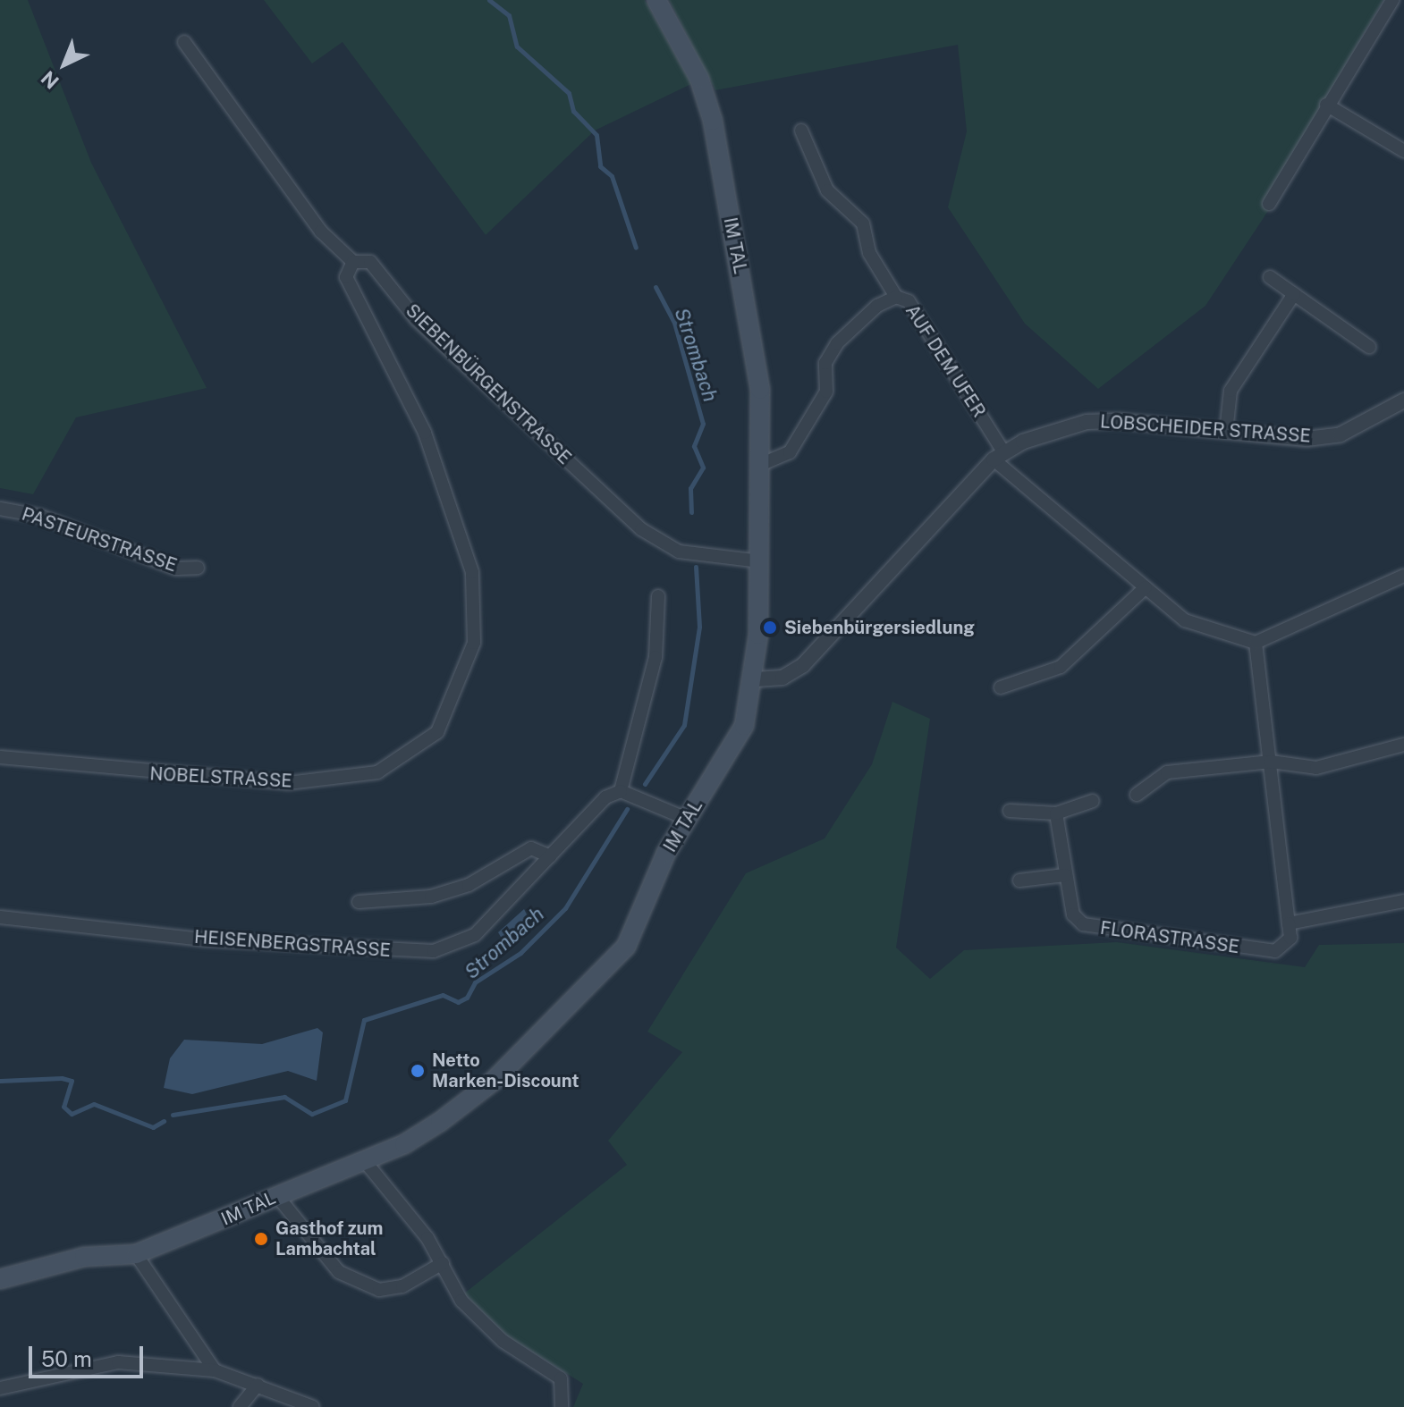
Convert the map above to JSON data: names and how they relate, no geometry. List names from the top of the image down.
{
  "streets": {
    "main road": ["IM TAL"],
    "street": [
      "AUF DEM UFER",
      "SIEBENBÜRGENSTRASSE",
      "LOBSCHEIDER STRASSE",
      "PASTEURSTRASSE",
      "NOBELSTRASSE",
      "FLORASTRASSE",
      "HEISENBERGSTRASSE"
    ]
  },
  "crossings": [
    ["IM TAL", "SIEBENBÜRGENSTRASSE"],
    ["IM TAL", "LOBSCHEIDER STRASSE"],
    ["AUF DEM UFER", "LOBSCHEIDER STRASSE"],
    ["SIEBENBÜRGENSTRASSE", "NOBELSTRASSE"]
  ],
  "water": ["Strombach"],
  "places": ["Siebenbürgersiedlung", "Netto Marken-Discount", "Gasthof zum Lambachtal"],
  "scale_bar": "50 m",
  "north": "bottom left"
}
